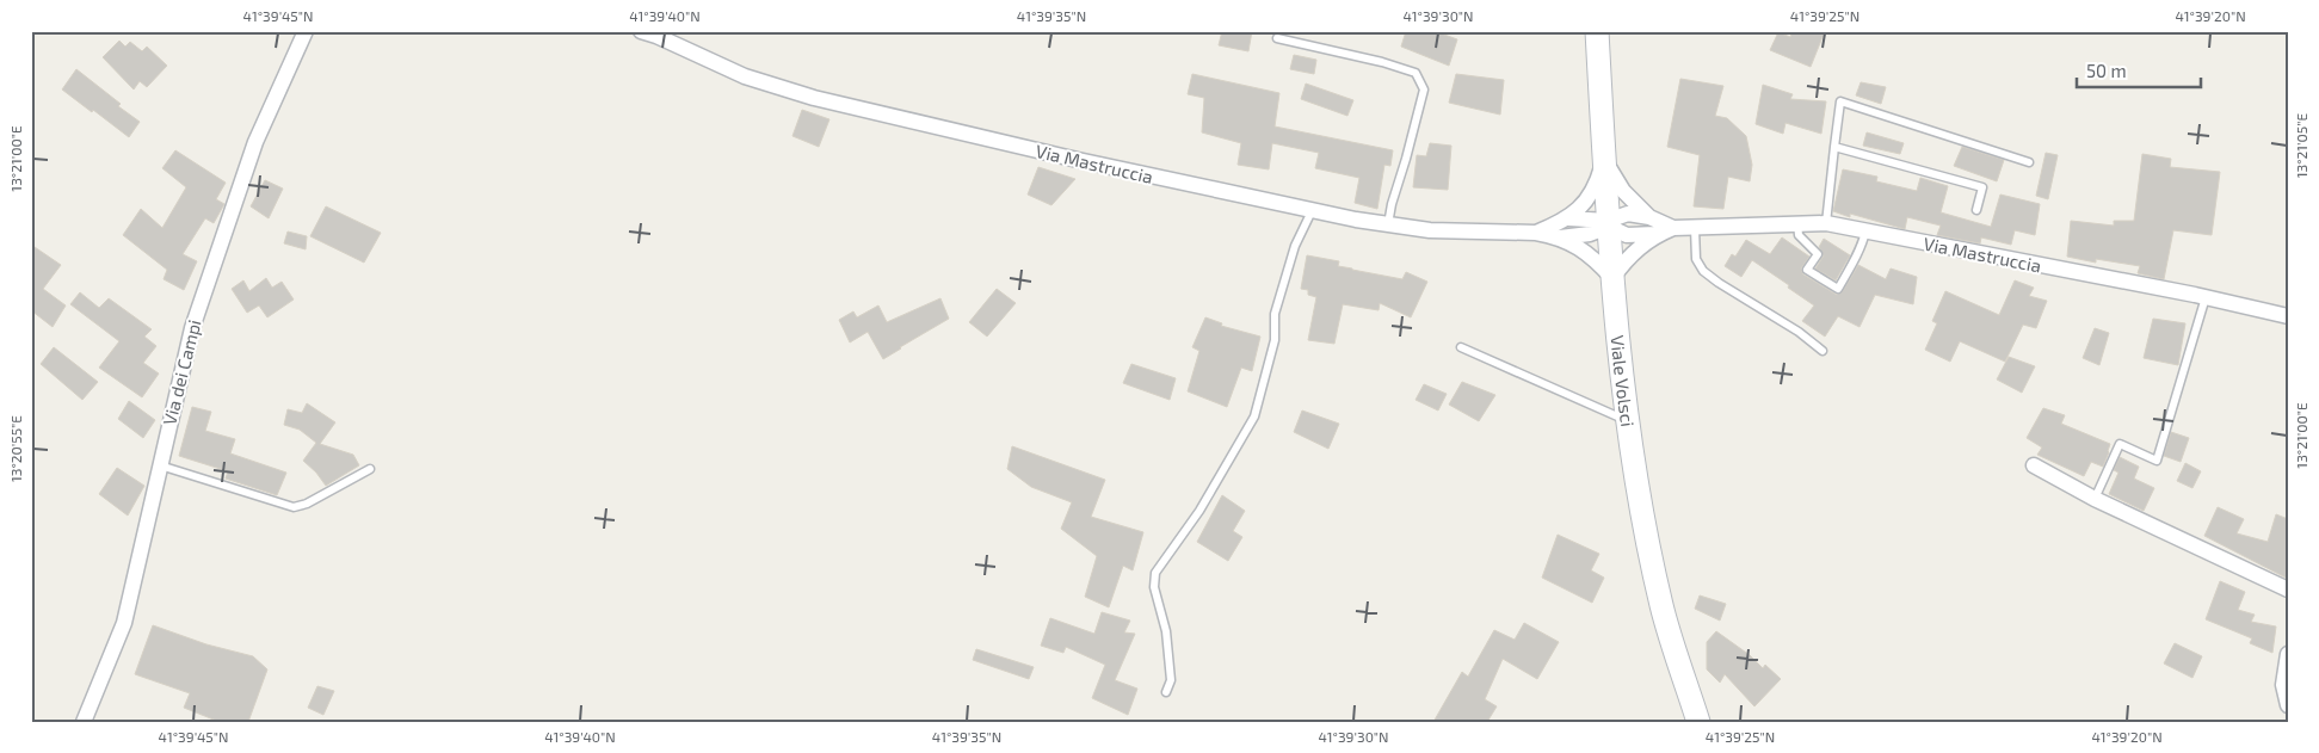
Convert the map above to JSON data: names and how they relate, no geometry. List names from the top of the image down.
{
  "streets": {
    "main road": ["Viale Volsci"],
    "street": ["Via Mastruccia", "Via dei Campi"]
  },
  "crossings": [
    ["Via Mastruccia", "Viale Volsci"]
  ],
  "scale_bar": "50 m",
  "coordinates": [
    "41°39'45\"N",
    "41°39'40\"N",
    "41°39'35\"N",
    "41°39'30\"N",
    "41°39'25\"N",
    "41°39'20\"N",
    "13°21'05\"E",
    "13°21'00\"E",
    "13°20'55\"E"
  ]
}
